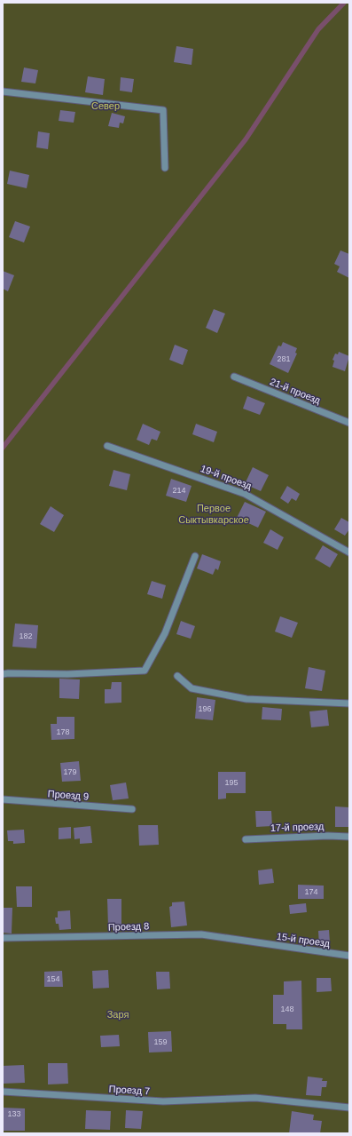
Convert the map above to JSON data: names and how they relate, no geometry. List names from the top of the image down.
{
  "streets": {
    "lane": [
      "21-й проезд",
      "19-й проезд",
      "Проезд 9",
      "17-й проезд",
      "Проезд 8",
      "15-й проезд",
      "Проезд 7"
    ]
  },
  "crossings": [
    ["Проезд 8", "15-й проезд"]
  ],
  "parks": ["Север", "Первое Сыктывкарское", "Заря"],
  "house_numbers": [
    "281",
    "214",
    "182",
    "196",
    "178",
    "179",
    "195",
    "174",
    "154",
    "148",
    "159",
    "133"
  ]
}
